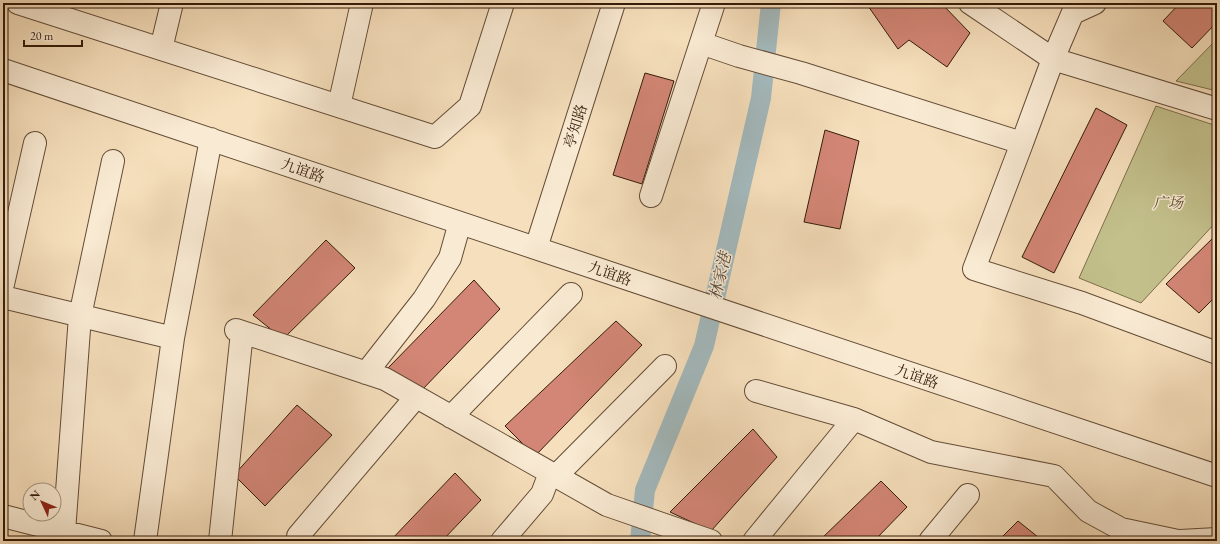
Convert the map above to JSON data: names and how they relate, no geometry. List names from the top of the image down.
{
  "streets": {
    "street": ["亭知路", "九谊路"]
  },
  "crossings": [
    ["亭知路", "九谊路"]
  ],
  "water": ["林家港"],
  "parks": ["广场"],
  "scale_bar": "20 m",
  "north": "top left"
}
